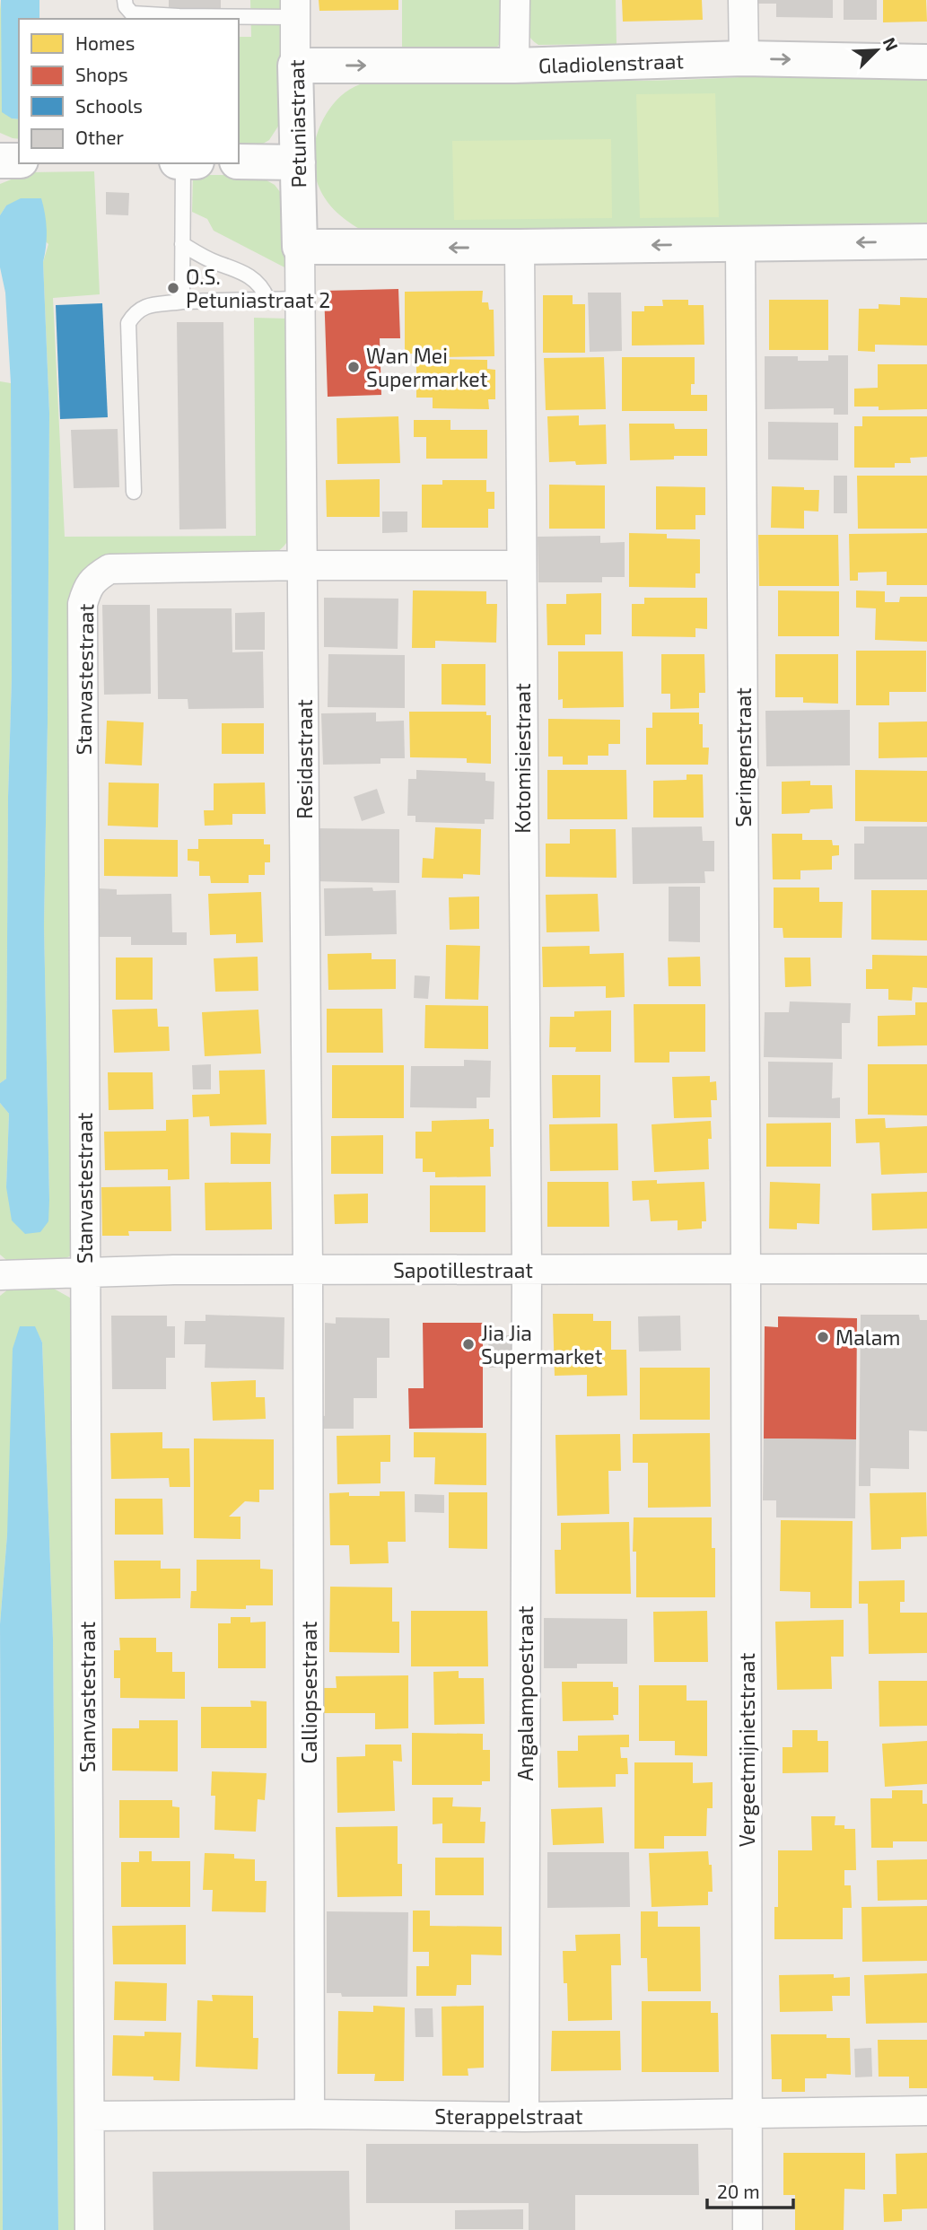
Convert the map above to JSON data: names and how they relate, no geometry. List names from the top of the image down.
{
  "streets": {
    "street": [
      "Gladiolenstraat",
      "Petuniastraat",
      "Stanvastestraat",
      "Seringenstraat",
      "Kotomisiestraat",
      "Residastraat",
      "Sapotillestraat",
      "Calliopsestraat",
      "Angalampoestraat",
      "Vergeetmijnietstraat",
      "Sterappelstraat"
    ]
  },
  "crossings": [
    ["Gladiolenstraat", "Petuniastraat"],
    ["Petuniastraat", "Residastraat"],
    ["Stanvastestraat", "Kotomisiestraat"],
    ["Stanvastestraat", "Residastraat"],
    ["Stanvastestraat", "Sapotillestraat"],
    ["Stanvastestraat", "Sterappelstraat"],
    ["Seringenstraat", "Sapotillestraat"],
    ["Seringenstraat", "Vergeetmijnietstraat"],
    ["Kotomisiestraat", "Sapotillestraat"],
    ["Kotomisiestraat", "Angalampoestraat"],
    ["Residastraat", "Sapotillestraat"],
    ["Residastraat", "Calliopsestraat"],
    ["Sapotillestraat", "Calliopsestraat"],
    ["Sapotillestraat", "Angalampoestraat"],
    ["Sapotillestraat", "Vergeetmijnietstraat"],
    ["Calliopsestraat", "Sterappelstraat"],
    ["Angalampoestraat", "Sterappelstraat"],
    ["Vergeetmijnietstraat", "Sterappelstraat"]
  ],
  "places": [
    "O.S. Petuniastraat 2",
    "Wan Mei Supermarket",
    "Malam",
    "Jia Jia Supermarket"
  ],
  "legend": [
    "Homes",
    "Shops",
    "Schools",
    "Other"
  ],
  "scale_bar": "20 m",
  "north": "top right"
}
